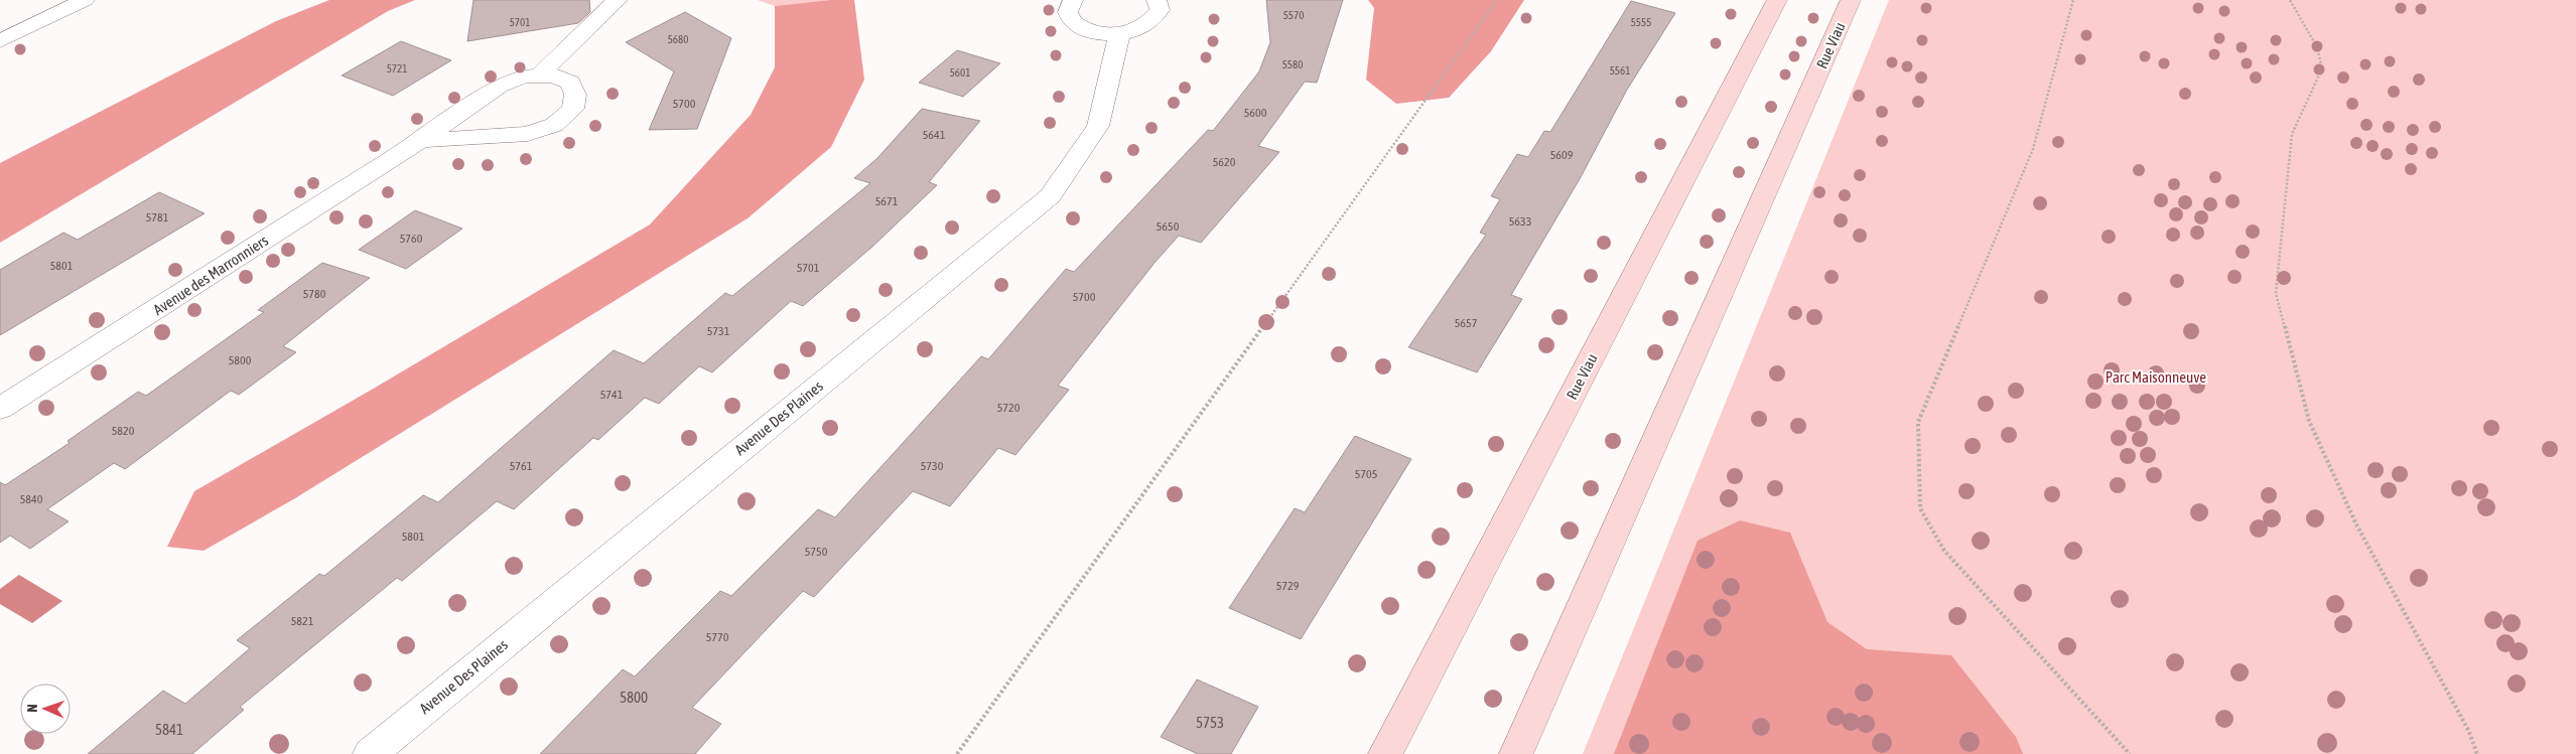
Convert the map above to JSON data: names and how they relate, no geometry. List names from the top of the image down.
{
  "streets": {
    "main road": ["Rue Viau"],
    "street": ["Avenue des Marronniers", "Avenue Des Plaines"]
  },
  "parks": ["Parc Maisonneuve"],
  "house_numbers": [
    "5570",
    "5701",
    "5555",
    "5680",
    "5580",
    "5721",
    "5561",
    "5601",
    "5700",
    "5600",
    "5641",
    "5609",
    "5620",
    "5671",
    "5781",
    "5633",
    "5650",
    "5760",
    "5801",
    "5701",
    "5780",
    "5700",
    "5657",
    "5731",
    "5800",
    "5741",
    "5720",
    "5820",
    "5761",
    "5730",
    "5705",
    "5840",
    "5801",
    "5750",
    "5729",
    "5821",
    "5770",
    "5800",
    "5753",
    "5841"
  ],
  "north": "left"
}
